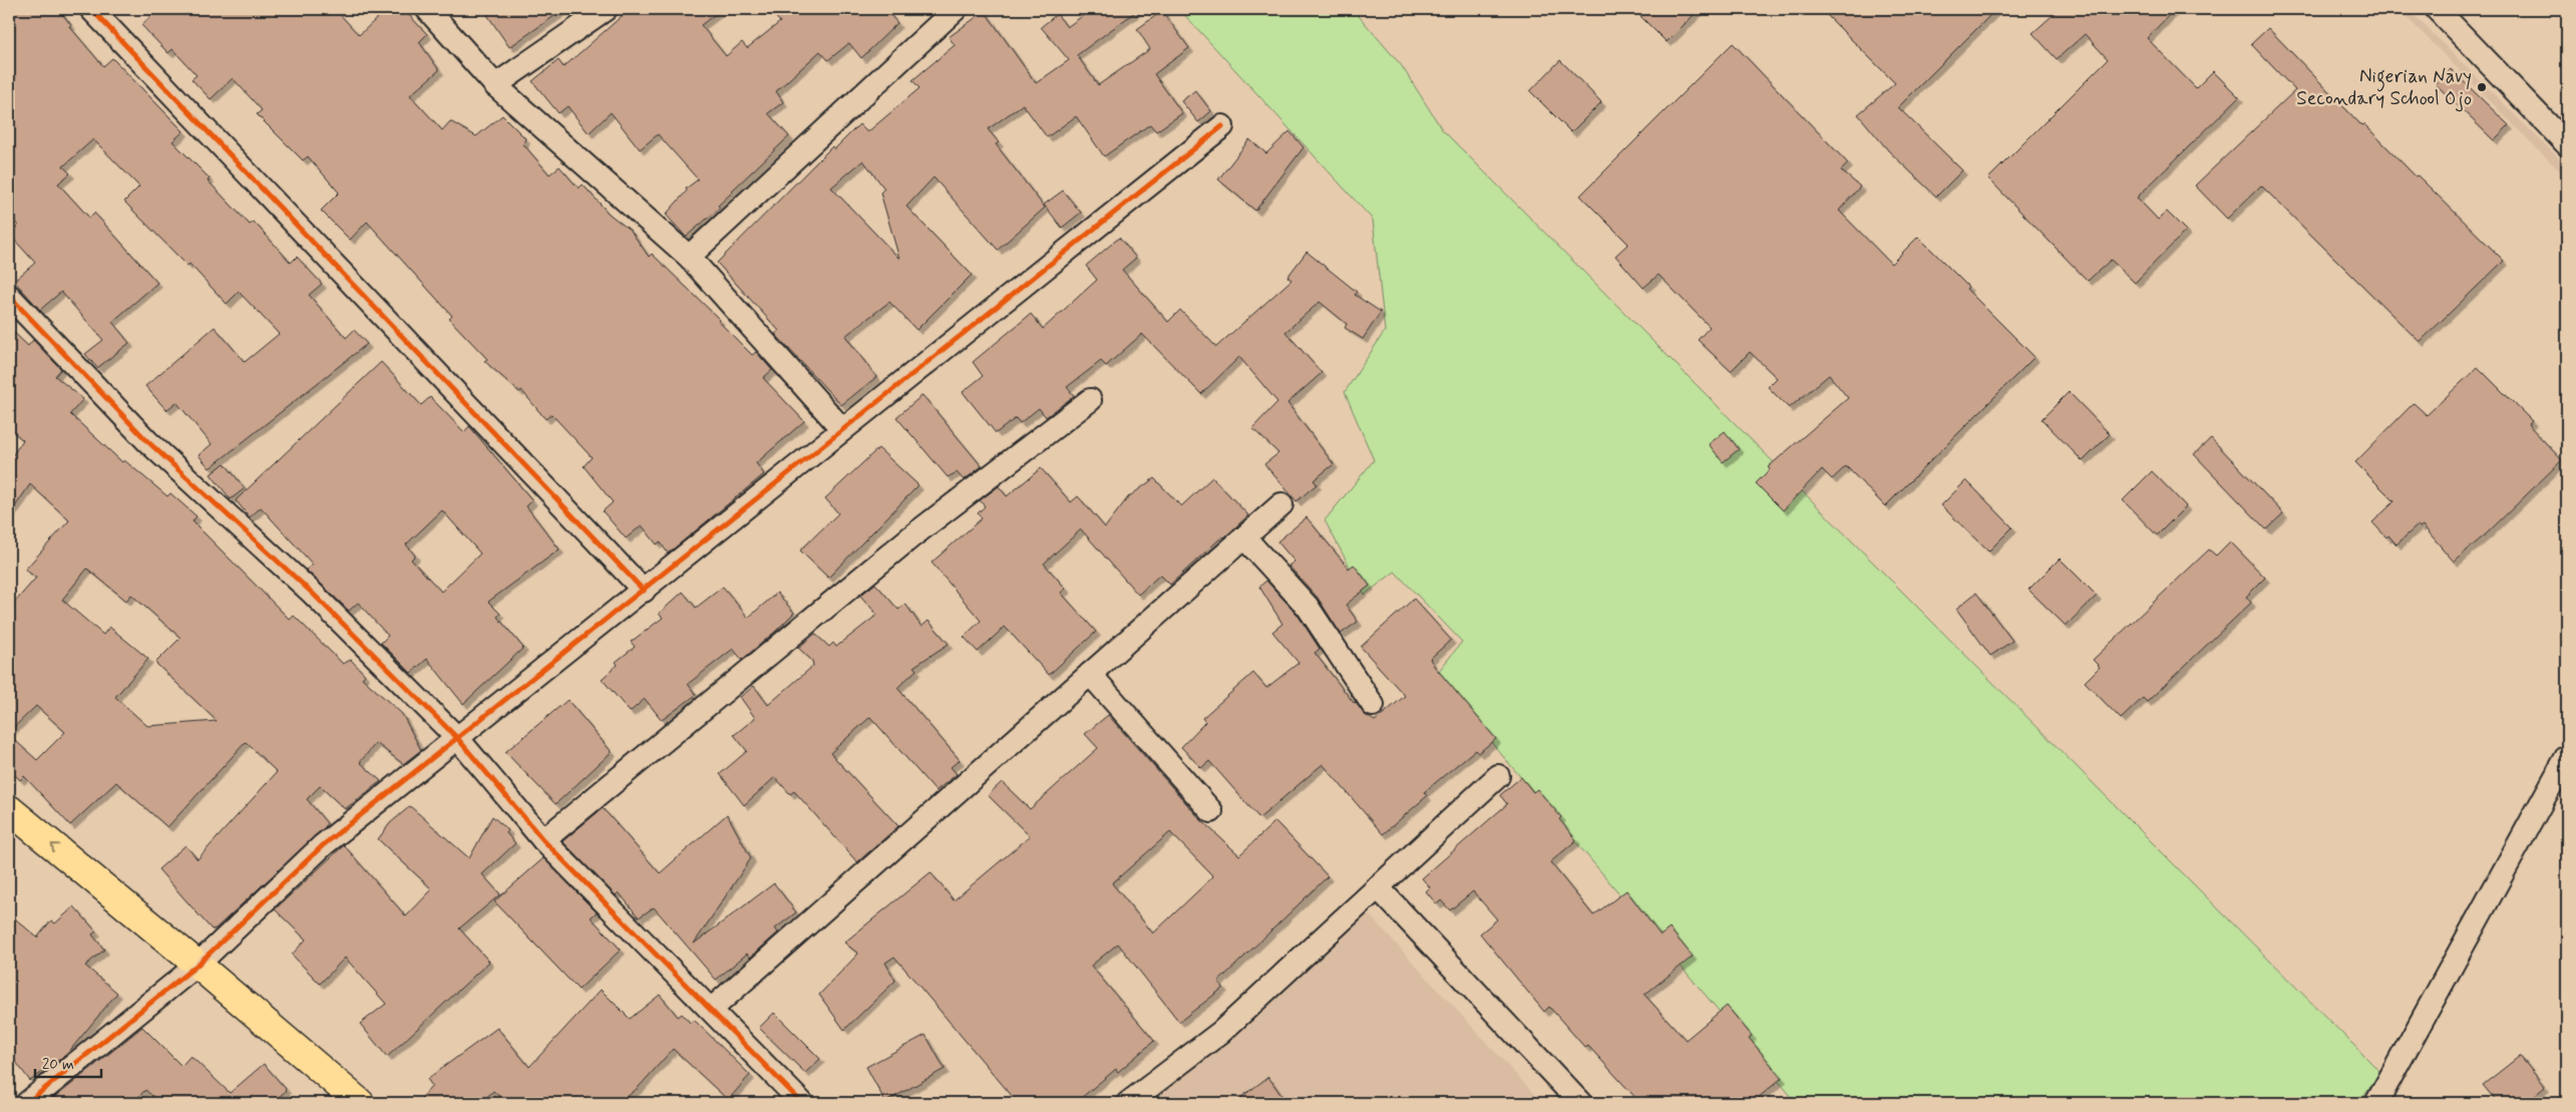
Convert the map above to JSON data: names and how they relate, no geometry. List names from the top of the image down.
{
  "places": ["Nigerian Navy Secondary School Ojo"],
  "scale_bar": "20 m"
}
